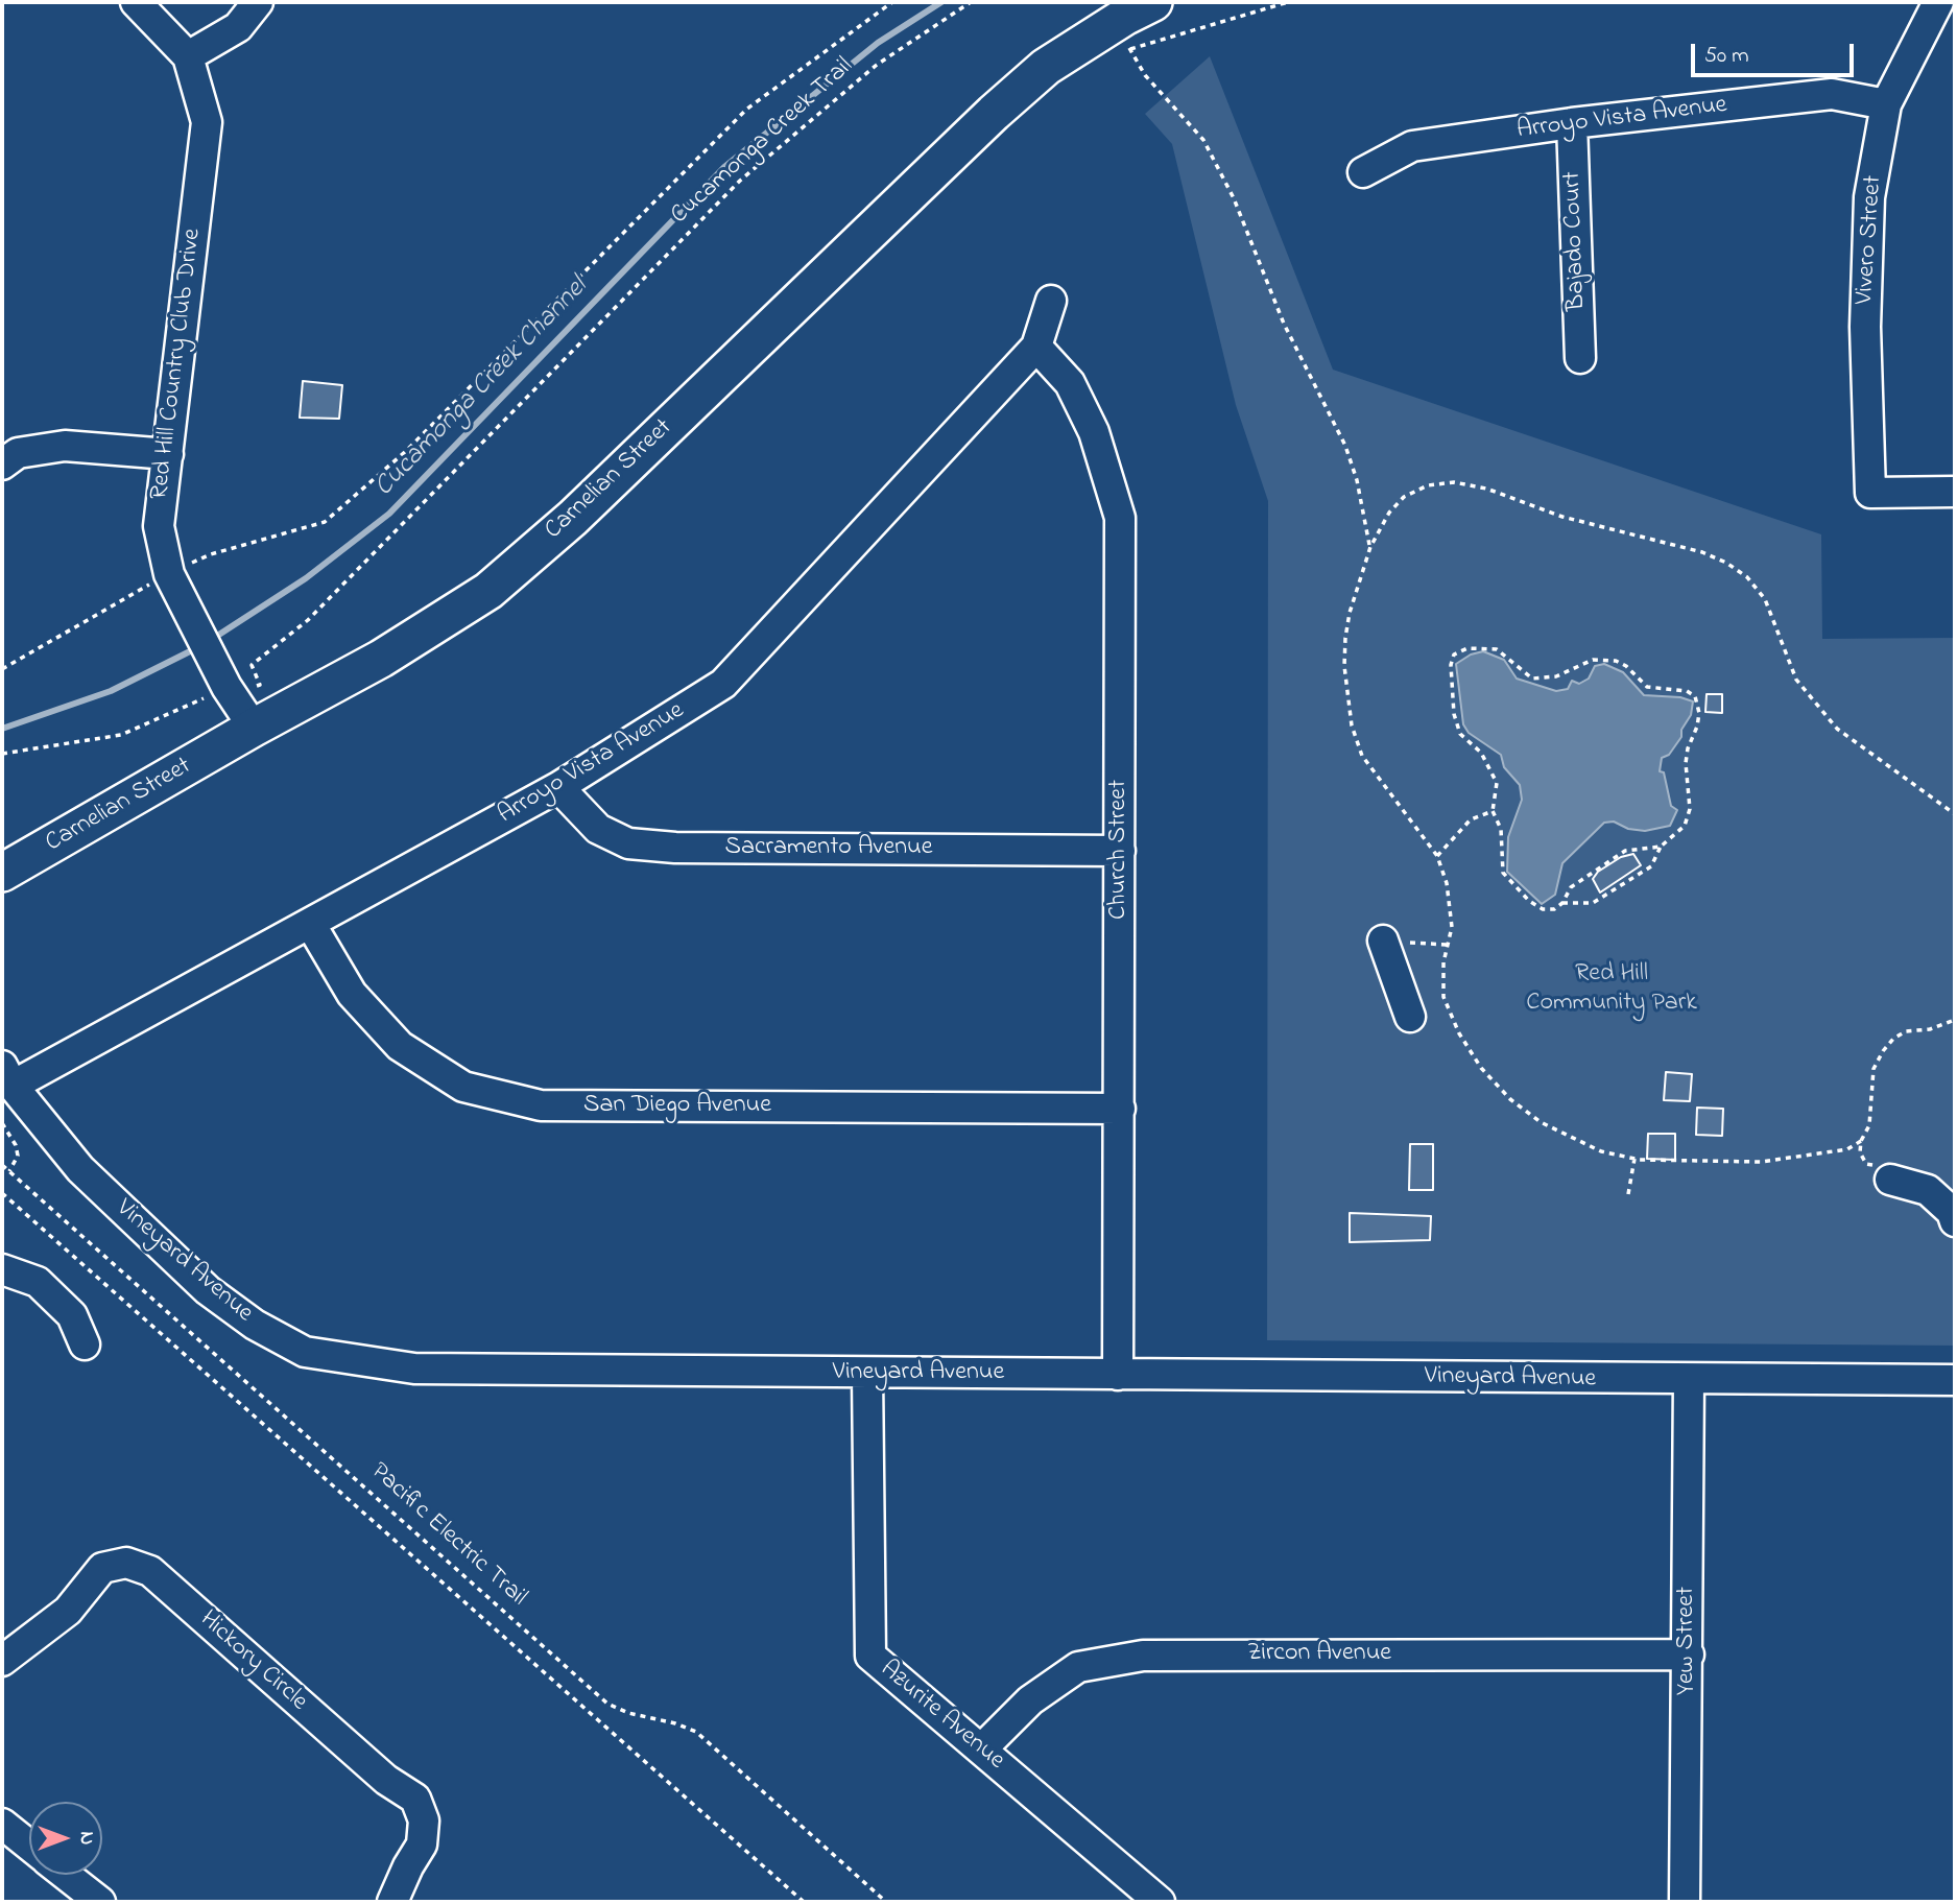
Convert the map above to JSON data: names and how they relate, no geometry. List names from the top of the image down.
{
  "streets": {
    "main road": ["Carnelian Street"],
    "street": [
      "Arroyo Vista Avenue",
      "Vivero Street",
      "Bajado Court",
      "Red Hill Country Club Drive",
      "Sacramento Avenue",
      "Church Street",
      "San Diego Avenue",
      "Vineyard Avenue",
      "Yew Street",
      "Zircon Avenue",
      "Hickory Circle",
      "Azurite Avenue"
    ],
    "path": ["Cucamonga Creek Trail", "Pacific Electric Trail"]
  },
  "crossings": [
    ["Arroyo Vista Avenue", "Vivero Street"],
    ["Arroyo Vista Avenue", "Bajado Court"],
    ["Arroyo Vista Avenue", "Sacramento Avenue"],
    ["Arroyo Vista Avenue", "Church Street"],
    ["Arroyo Vista Avenue", "San Diego Avenue"],
    ["Arroyo Vista Avenue", "Vineyard Avenue"],
    ["Red Hill Country Club Drive", "Carnelian Street"],
    ["Sacramento Avenue", "Church Street"],
    ["Church Street", "San Diego Avenue"],
    ["Church Street", "Vineyard Avenue"],
    ["Vineyard Avenue", "Yew Street"],
    ["Vineyard Avenue", "Azurite Avenue"],
    ["Yew Street", "Zircon Avenue"],
    ["Zircon Avenue", "Azurite Avenue"]
  ],
  "water": ["Cucamonga Creek Channel"],
  "parks": ["Red Hill Community Park"],
  "scale_bar": "50 m",
  "north": "right"
}
